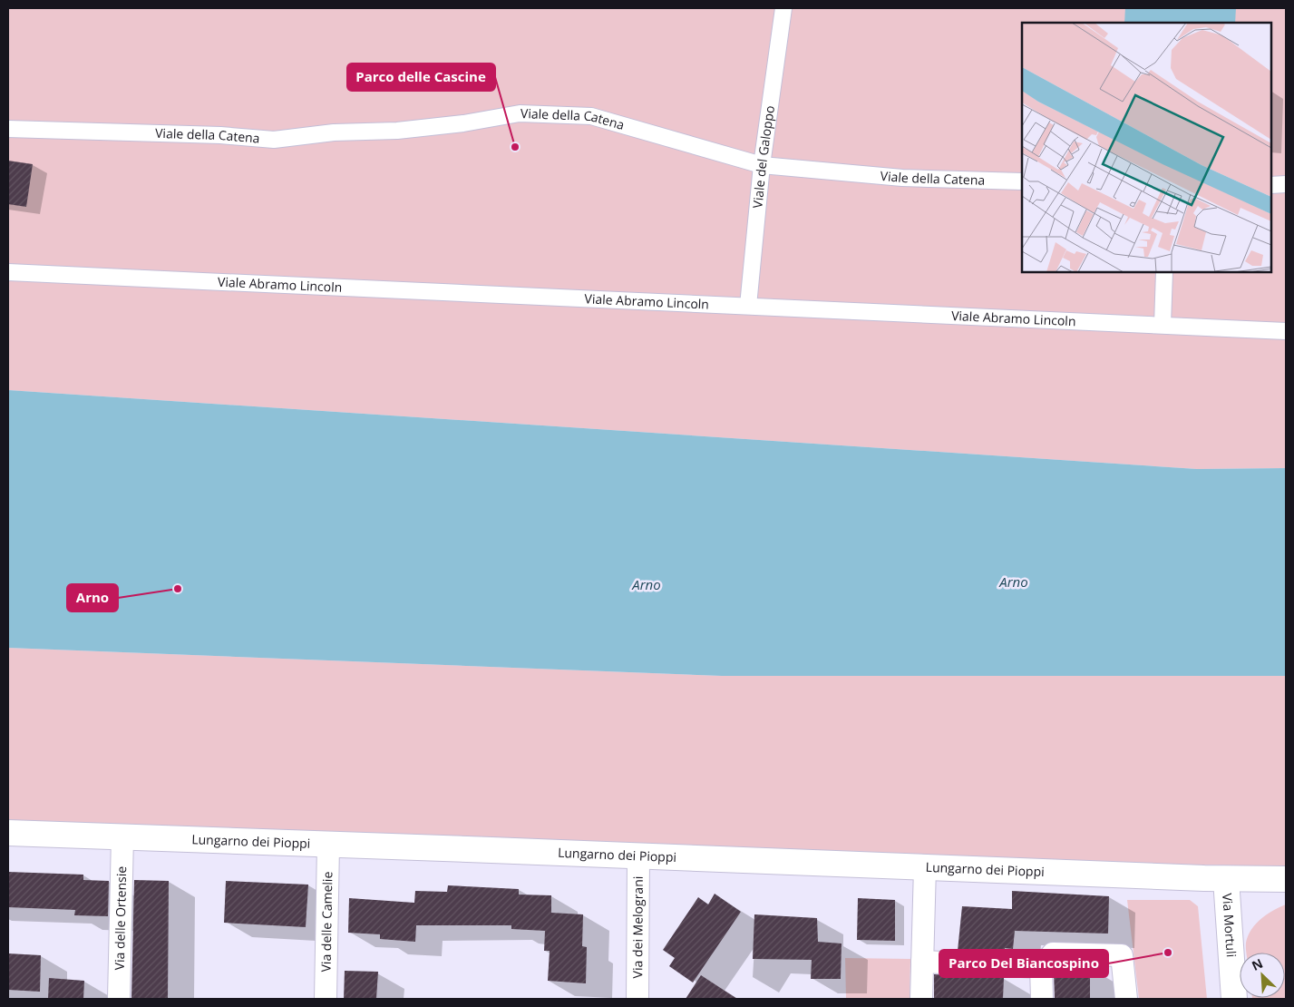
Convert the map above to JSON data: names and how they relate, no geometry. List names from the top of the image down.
{
  "streets": {
    "street": [
      "Viale della Catena",
      "Viale del Galoppo",
      "Viale Abramo Lincoln",
      "Lungarno dei Pioppi",
      "Via delle Ortensie",
      "Via delle Camelie",
      "Via Mortuli",
      "Via dei Melograni"
    ]
  },
  "crossings": [
    ["Viale della Catena", "Viale del Galoppo"],
    ["Viale del Galoppo", "Viale Abramo Lincoln"],
    ["Lungarno dei Pioppi", "Via delle Ortensie"],
    ["Lungarno dei Pioppi", "Via delle Camelie"],
    ["Lungarno dei Pioppi", "Via Mortuli"],
    ["Lungarno dei Pioppi", "Via dei Melograni"]
  ],
  "water": ["Arno"],
  "places": ["Parco delle Cascine", "Arno", "Parco Del Biancospino"],
  "north": "top left"
}
